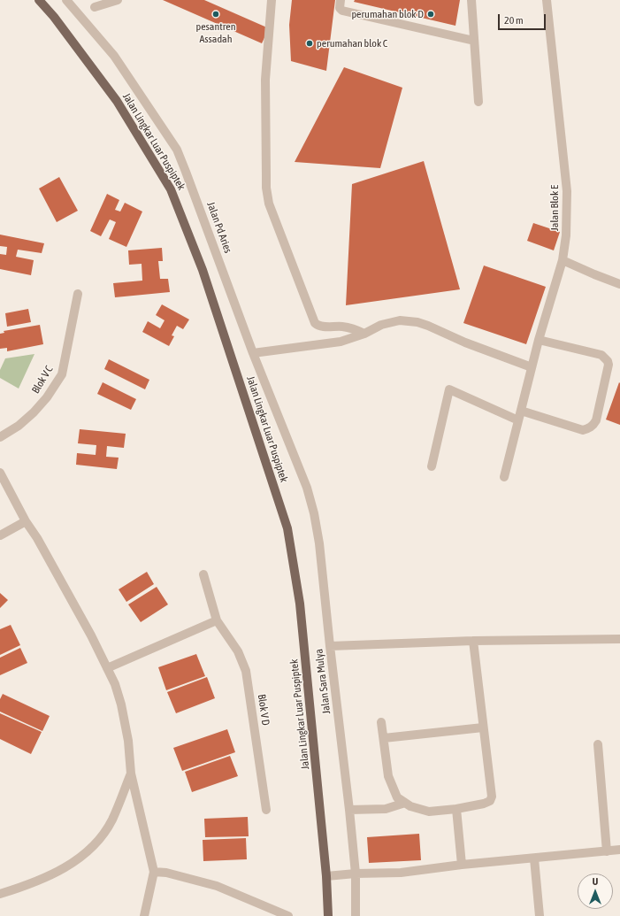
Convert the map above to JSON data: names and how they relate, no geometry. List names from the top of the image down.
{
  "streets": {
    "main road": ["Jalan Lingkar Luar Puspiptek"],
    "street": [
      "Jalan Blok E",
      "Jalan Pd Aries",
      "Blok V C",
      "Jalan Sara Mulya",
      "Blok V D"
    ]
  },
  "crossings": [
    ["Jalan Pd Aries", "Jalan Sara Mulya"]
  ],
  "places": ["pesantren Assadah", "perumahan blok D", "perumahan blok C"],
  "scale_bar": "20 m",
  "north": "top"
}
